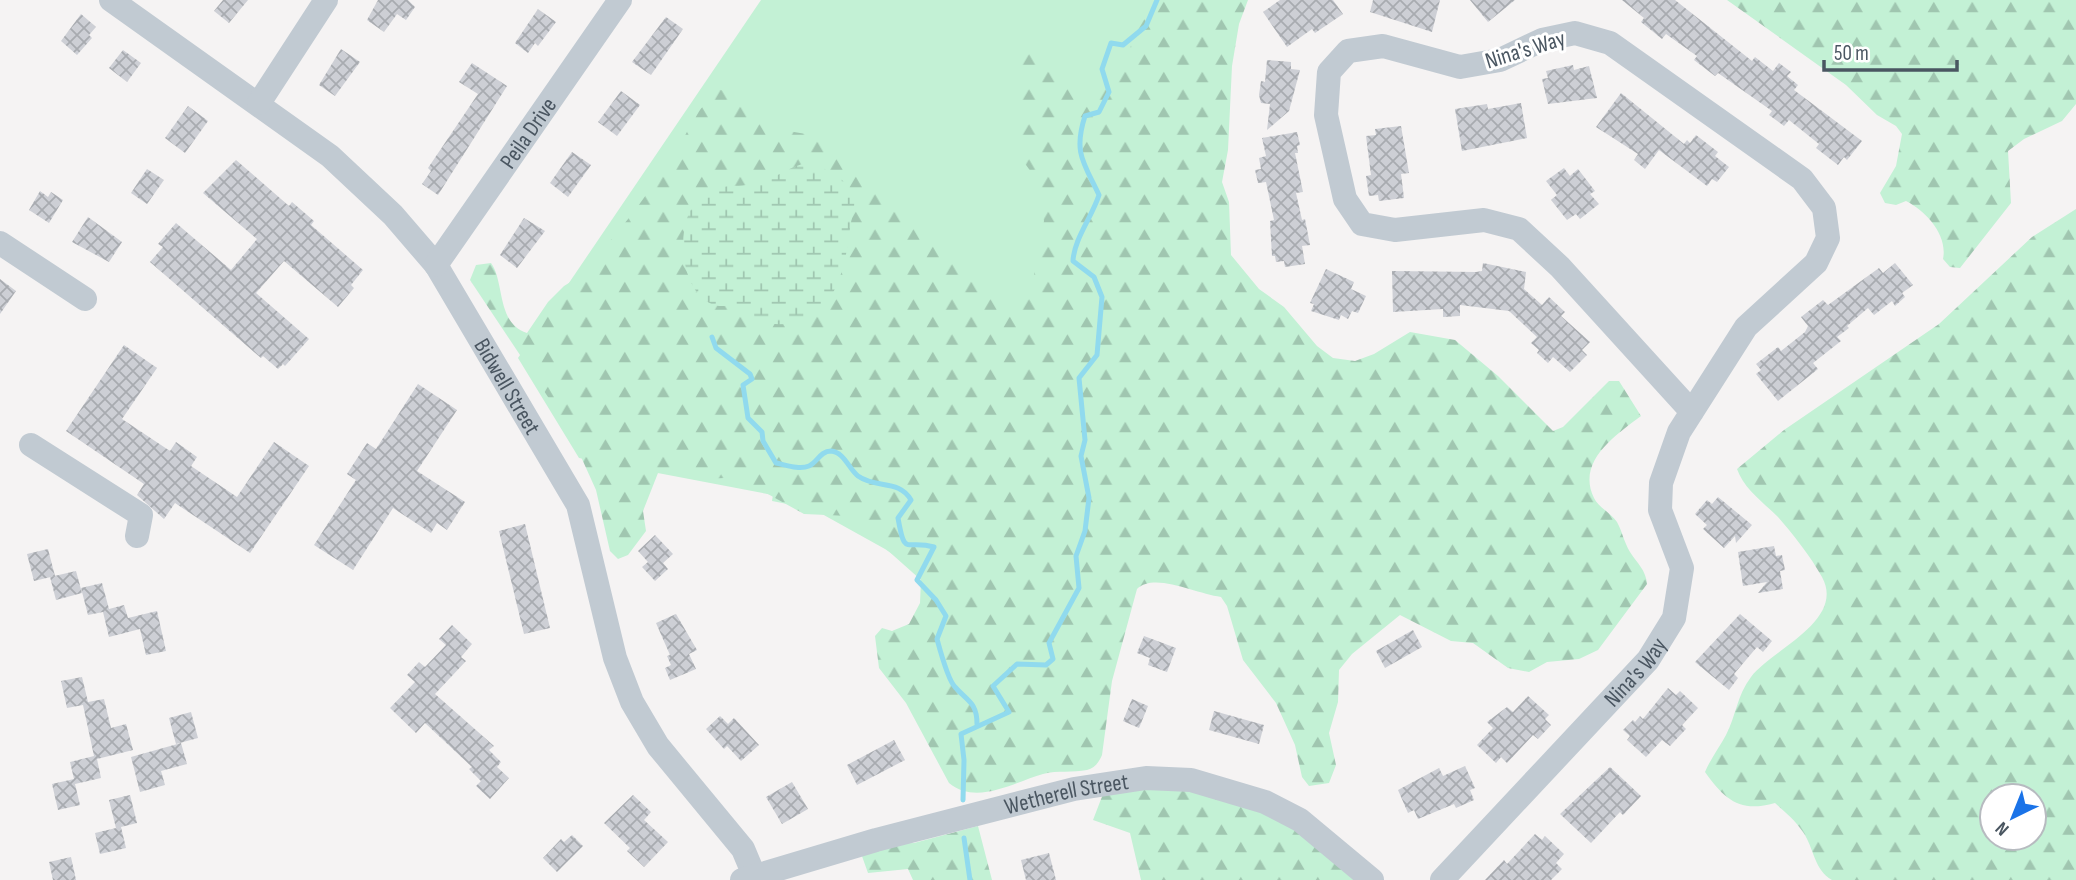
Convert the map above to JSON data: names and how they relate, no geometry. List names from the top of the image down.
{
  "streets": {
    "street": [
      "Nina's Way",
      "Peila Drive",
      "Bidwell Street",
      "Wetherell Street"
    ]
  },
  "crossings": [
    ["Peila Drive", "Bidwell Street"],
    ["Bidwell Street", "Wetherell Street"]
  ],
  "scale_bar": "50 m",
  "north": "bottom left"
}
